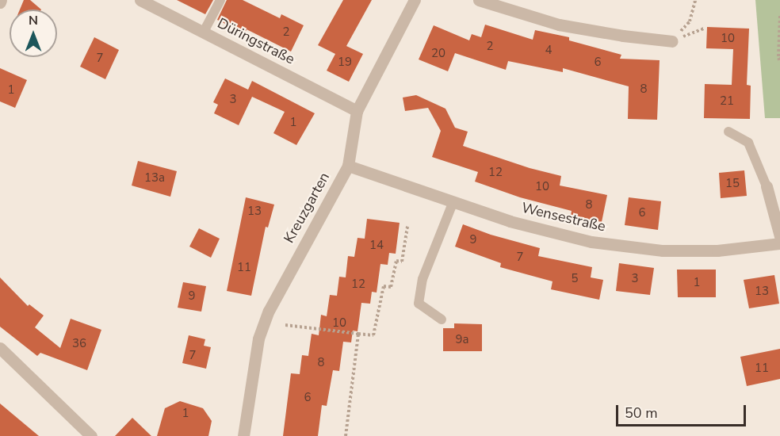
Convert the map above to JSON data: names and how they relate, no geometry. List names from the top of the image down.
{
  "streets": {
    "street": ["Düringstraße", "Kreuzgarten", "Wensestraße"]
  },
  "crossings": [
    ["Düringstraße", "Kreuzgarten"],
    ["Kreuzgarten", "Wensestraße"]
  ],
  "house_numbers": [
    "2",
    "10",
    "2",
    "4",
    "20",
    "7",
    "19",
    "6",
    "8",
    "1",
    "3",
    "21",
    "1",
    "12",
    "13a",
    "15",
    "10",
    "8",
    "13",
    "6",
    "9",
    "14",
    "7",
    "11",
    "5",
    "3",
    "1",
    "12",
    "13",
    "9",
    "10",
    "9a",
    "36",
    "7",
    "8",
    "11",
    "6",
    "1"
  ],
  "scale_bar": "50 m",
  "north": "top"
}
